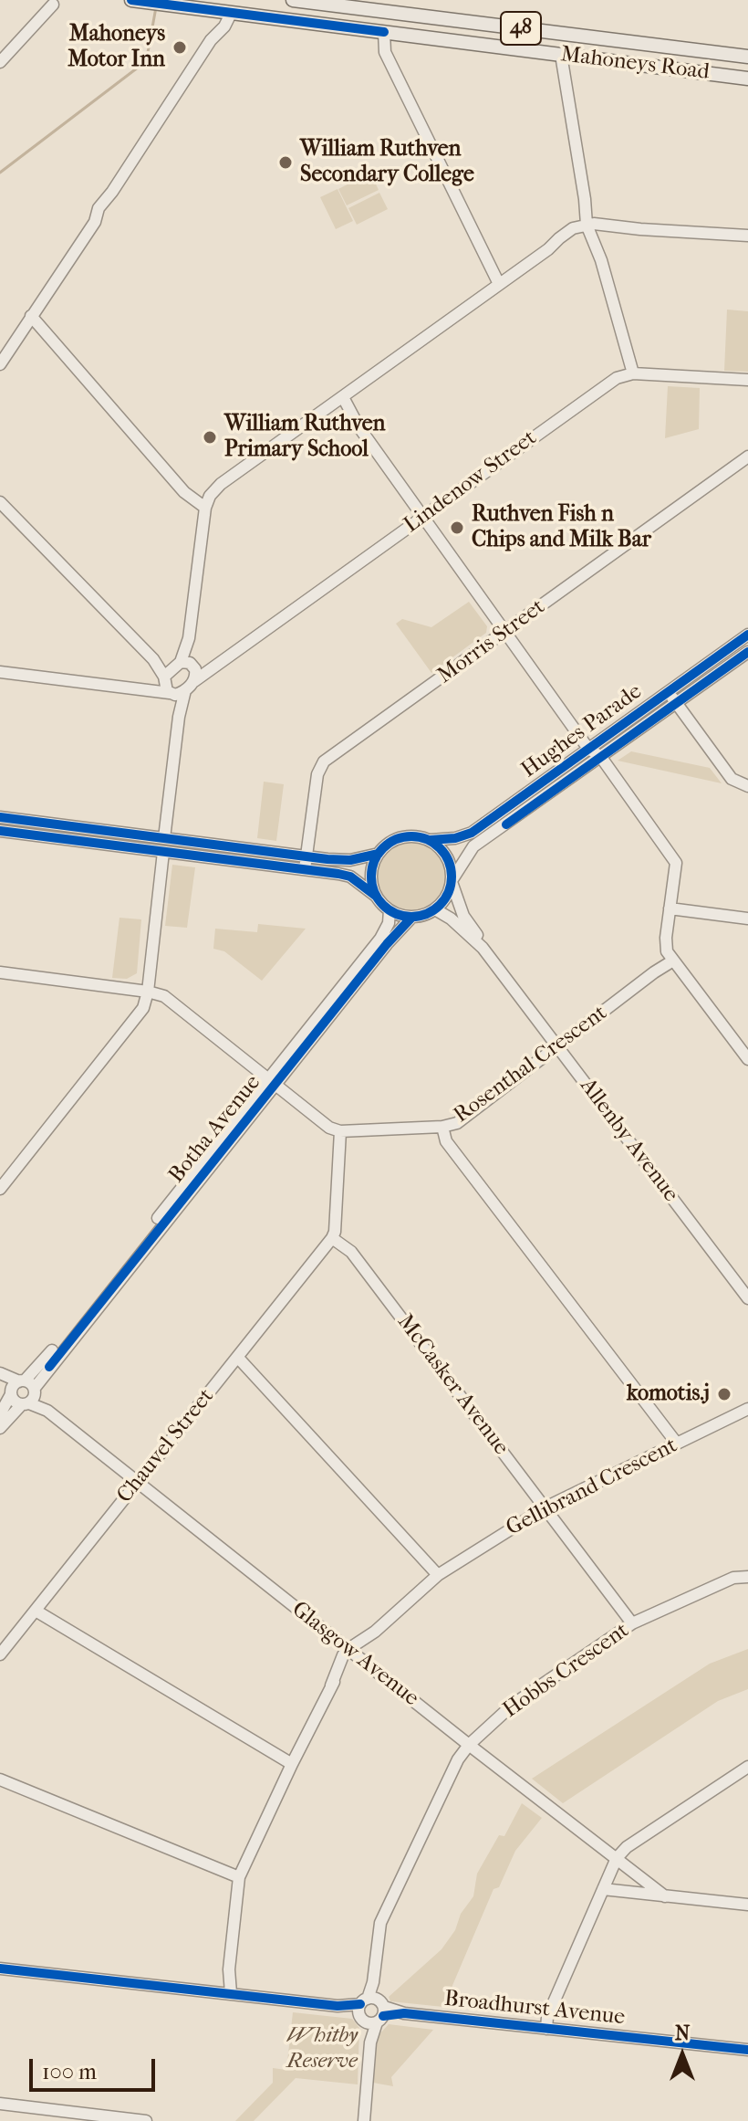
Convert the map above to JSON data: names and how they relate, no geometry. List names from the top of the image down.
{
  "streets": {
    "main road": ["48", "Mahoneys Road"],
    "street": [
      "Lindenow Street",
      "Morris Street",
      "Hughes Parade",
      "Rosenthal Crescent",
      "Botha Avenue",
      "Allenby Avenue",
      "McCasker Avenue",
      "Chauvel Street",
      "Gellibrand Crescent",
      "Glasgow Avenue",
      "Hobbs Crescent",
      "Broadhurst Avenue"
    ]
  },
  "crossings": [
    ["Hughes Parade", "Botha Avenue"],
    ["Hughes Parade", "Allenby Avenue"],
    ["Rosenthal Crescent", "Allenby Avenue"],
    ["Botha Avenue", "Allenby Avenue"],
    ["Botha Avenue", "Glasgow Avenue"],
    ["McCasker Avenue", "Chauvel Street"],
    ["McCasker Avenue", "Gellibrand Crescent"],
    ["McCasker Avenue", "Hobbs Crescent"],
    ["Chauvel Street", "Glasgow Avenue"],
    ["Gellibrand Crescent", "Glasgow Avenue"],
    ["Gellibrand Crescent", "Broadhurst Avenue"],
    ["Glasgow Avenue", "Hobbs Crescent"],
    ["Hobbs Crescent", "Broadhurst Avenue"]
  ],
  "parks": ["Whitby Reserve"],
  "places": [
    "Mahoneys Motor Inn",
    "William Ruthven Secondary College",
    "William Ruthven Primary School",
    "Ruthven Fish n Chips and Milk Bar",
    "komotis.j"
  ],
  "scale_bar": "100 m",
  "north": "top"
}
